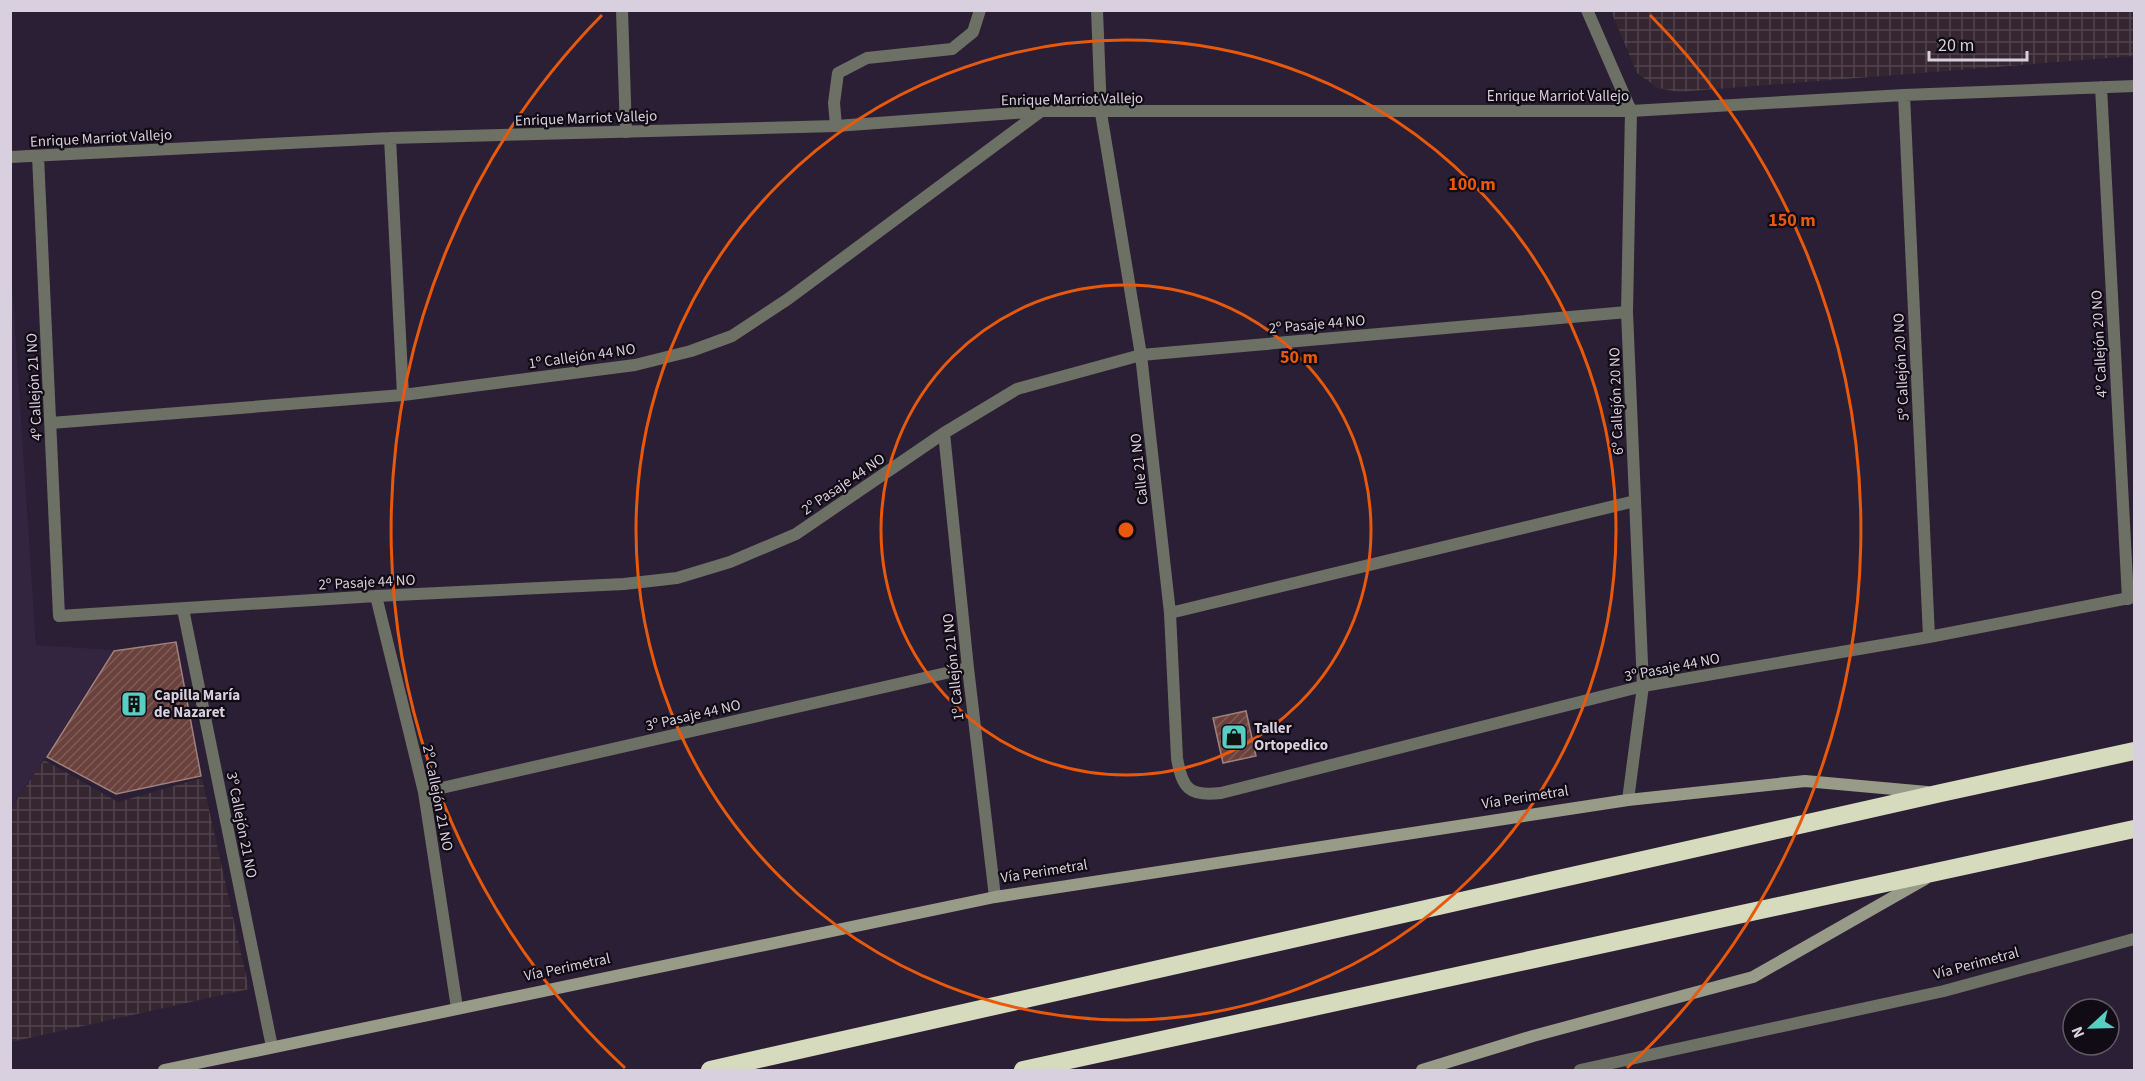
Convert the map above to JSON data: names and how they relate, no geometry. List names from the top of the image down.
{
  "streets": {
    "highway": ["Vía Perimetral"],
    "street": [
      "Enrique Marriot Vallejo",
      "2º Pasaje 44 NO",
      "4º Callejón 20 NO",
      "1º Callejón 44 NO",
      "5º Callejón 20 NO",
      "4º Callejón 21 NO",
      "6º Callejón 20 NO",
      "Calle 21 NO",
      "1º Callejón 21 NO",
      "3º Pasaje 44 NO",
      "2º Callejón 21 NO",
      "3º Callejón 21 NO"
    ]
  },
  "crossings": [
    ["Enrique Marriot Vallejo", "4º Callejón 20 NO"],
    ["Enrique Marriot Vallejo", "1º Callejón 44 NO"],
    ["Enrique Marriot Vallejo", "5º Callejón 20 NO"],
    ["Enrique Marriot Vallejo", "4º Callejón 21 NO"],
    ["Enrique Marriot Vallejo", "6º Callejón 20 NO"],
    ["Enrique Marriot Vallejo", "Calle 21 NO"],
    ["2º Pasaje 44 NO", "4º Callejón 21 NO"],
    ["2º Pasaje 44 NO", "6º Callejón 20 NO"],
    ["2º Pasaje 44 NO", "Calle 21 NO"],
    ["2º Pasaje 44 NO", "1º Callejón 21 NO"],
    ["2º Pasaje 44 NO", "2º Callejón 21 NO"],
    ["2º Pasaje 44 NO", "3º Callejón 21 NO"],
    ["4º Callejón 20 NO", "3º Pasaje 44 NO"],
    ["1º Callejón 44 NO", "4º Callejón 21 NO"],
    ["5º Callejón 20 NO", "3º Pasaje 44 NO"],
    ["6º Callejón 20 NO", "3º Pasaje 44 NO"],
    ["6º Callejón 20 NO", "Vía Perimetral"],
    ["Calle 21 NO", "3º Pasaje 44 NO"],
    ["1º Callejón 21 NO", "3º Pasaje 44 NO"],
    ["1º Callejón 21 NO", "Vía Perimetral"],
    ["3º Pasaje 44 NO", "2º Callejón 21 NO"],
    ["Vía Perimetral", "2º Callejón 21 NO"],
    ["Vía Perimetral", "3º Callejón 21 NO"]
  ],
  "places": {
    "building": ["Capilla María de Nazaret"],
    "shop": ["Taller Ortopedico"]
  },
  "scale_bar": "20 m",
  "north": "left",
  "rings": ["100 m", "150 m", "50 m"]
}
